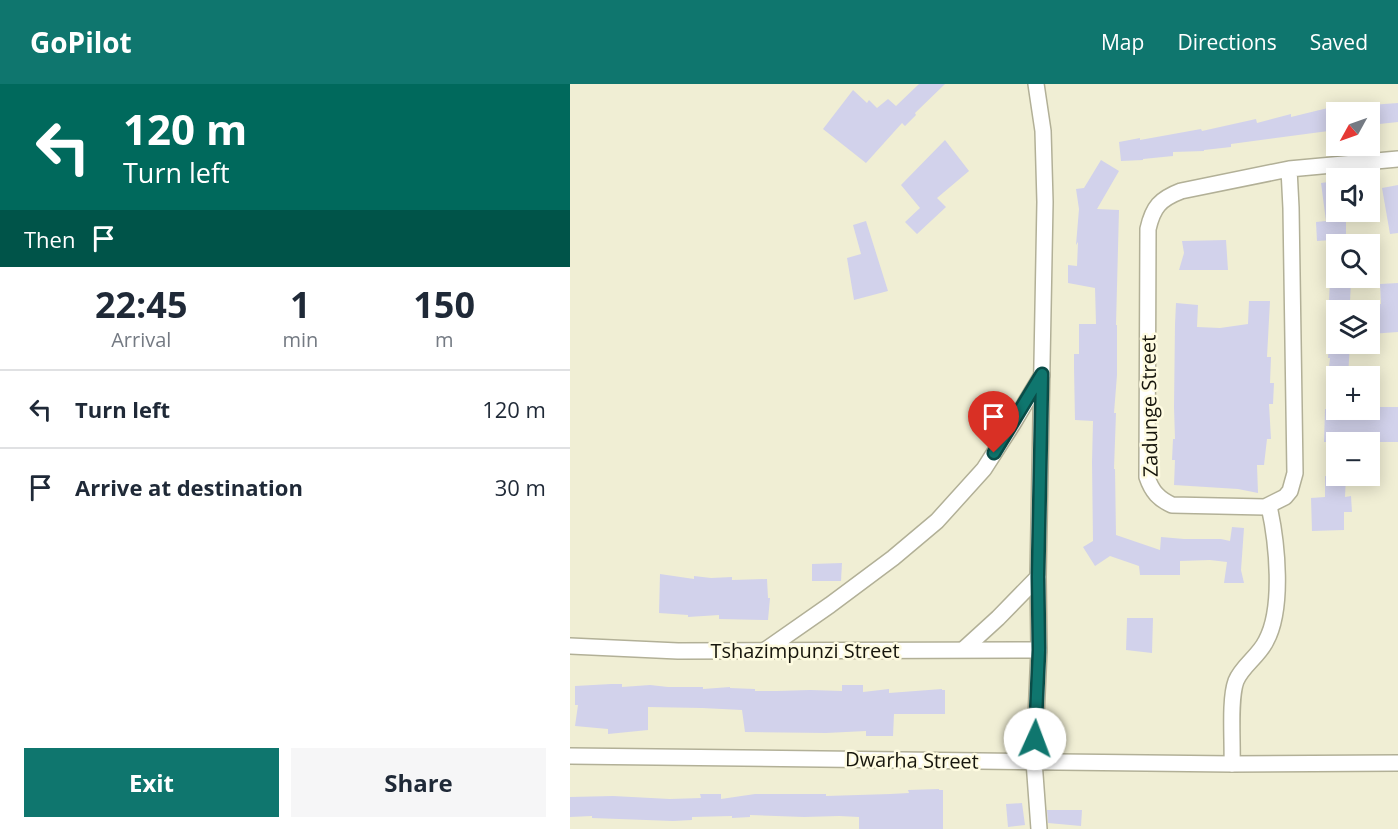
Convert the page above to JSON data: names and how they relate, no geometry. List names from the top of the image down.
{
  "streets": {
    "street": ["Zadunge Street", "Tshazimpunzi Street", "Dwarha Street"]
  },
  "north": "bottom left",
  "page": {
    "header": "GoPilot",
    "nav": ["Map", "Directions", "Saved"],
    "turn": ["120 m", "Turn left"],
    "map_buttons": ["+", "−"],
    "then": "Then",
    "eta": [
      "22:45",
      "Arrival",
      "1",
      "min",
      "150",
      "m"
    ],
    "list": [
      {
        "name": "Turn left",
        "value": "120 m"
      },
      {
        "name": "Arrive at destination",
        "value": "30 m"
      }
    ],
    "buttons": ["Exit", "Share"]
  }
}
